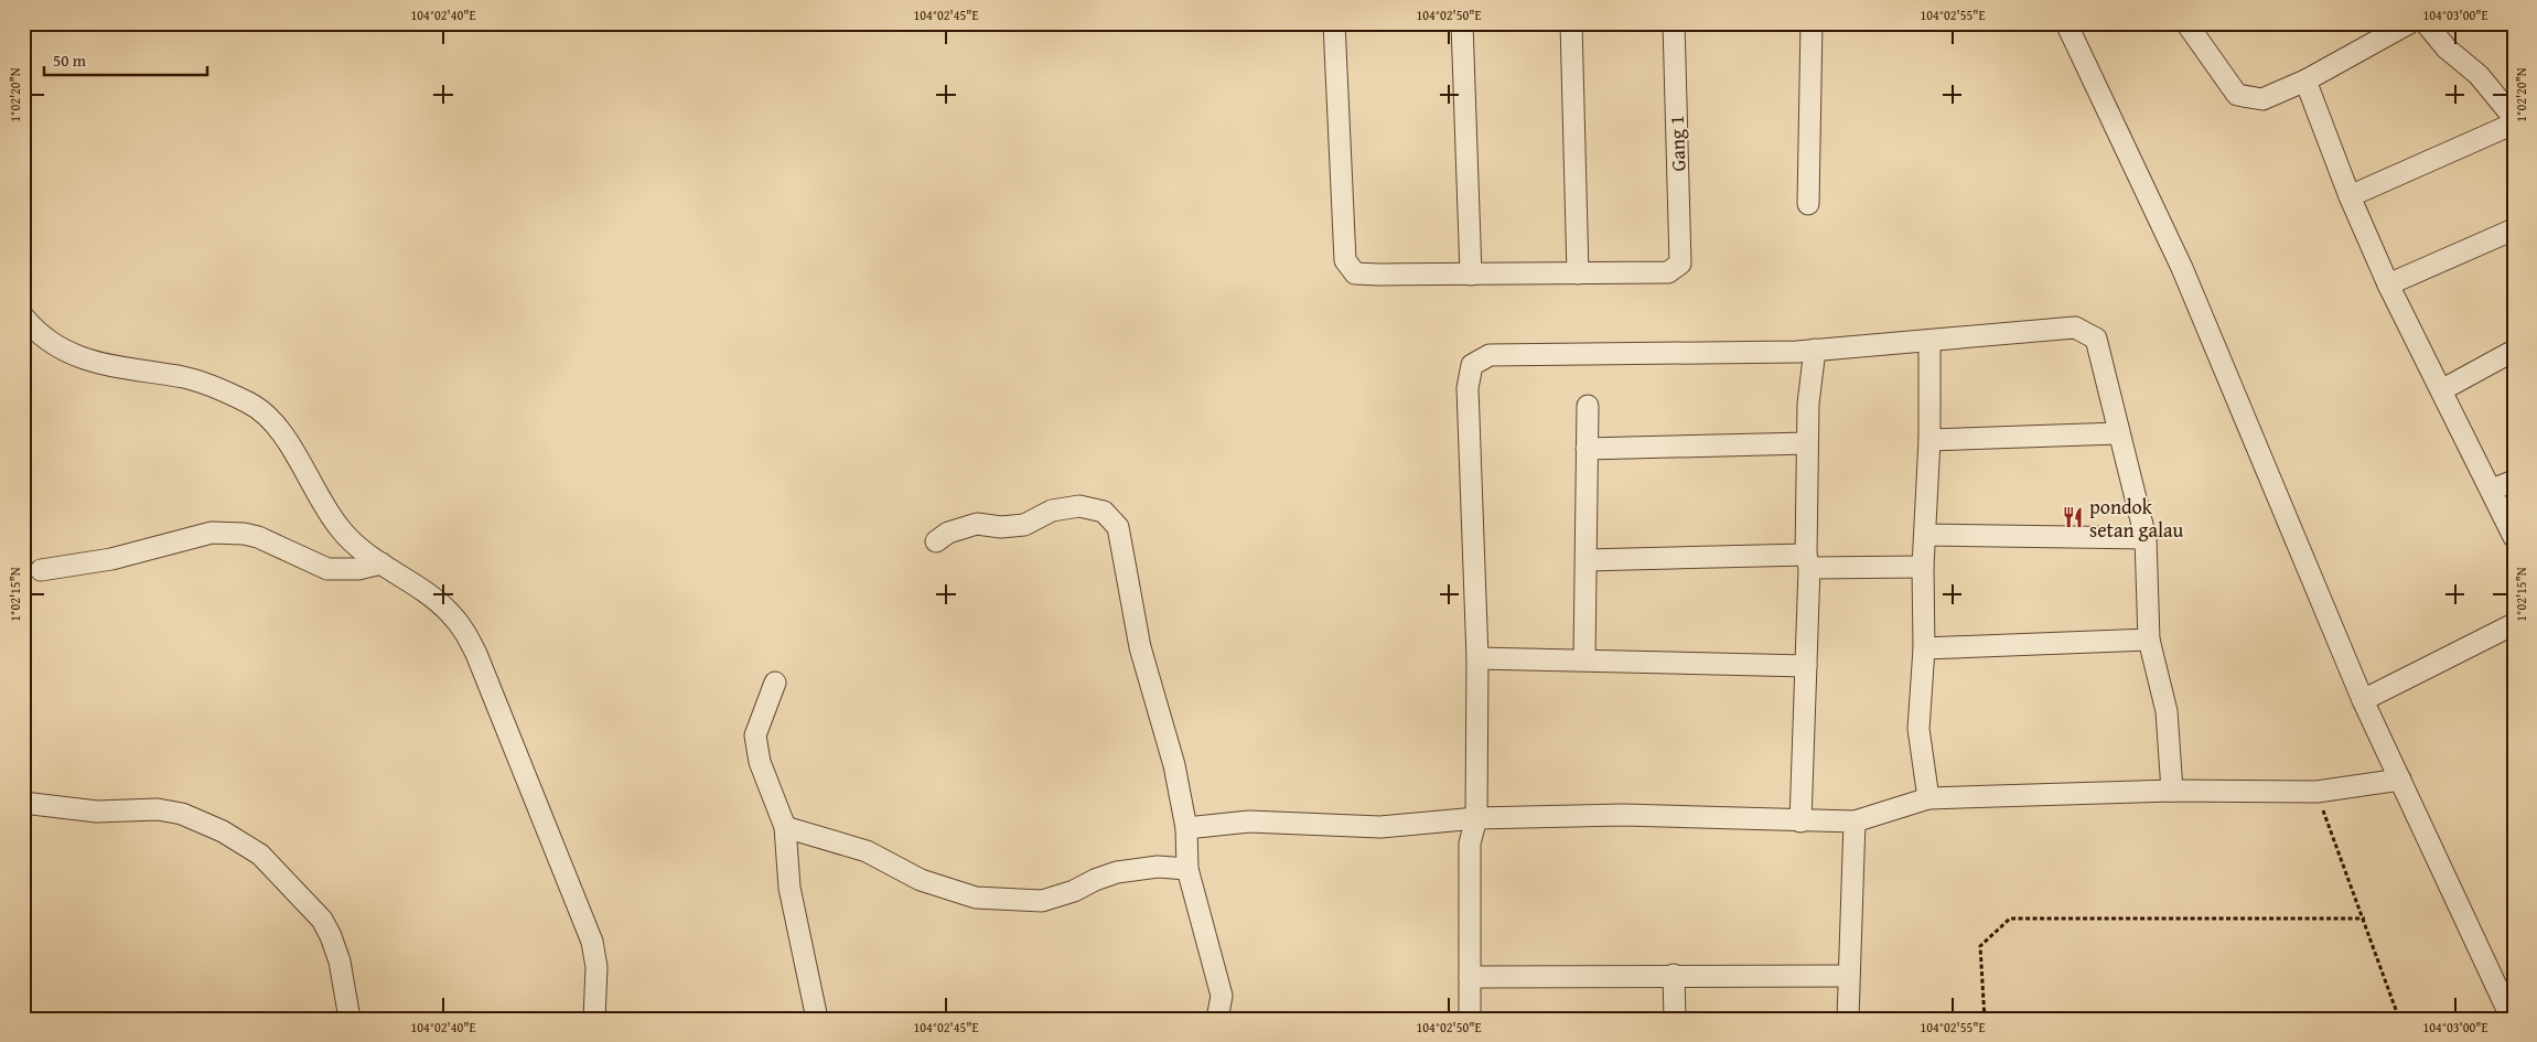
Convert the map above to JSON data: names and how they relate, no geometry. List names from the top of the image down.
{
  "streets": {
    "street": ["Gang 1"]
  },
  "places": {
    "restaurant": ["pondok setan galau"]
  },
  "scale_bar": "50 m",
  "coordinates": [
    "104°02'40\"E",
    "104°02'45\"E",
    "104°02'50\"E",
    "104°02'55\"E",
    "104°03'00\"E",
    "1°02'20\"N",
    "1°02'15\"N"
  ]
}
